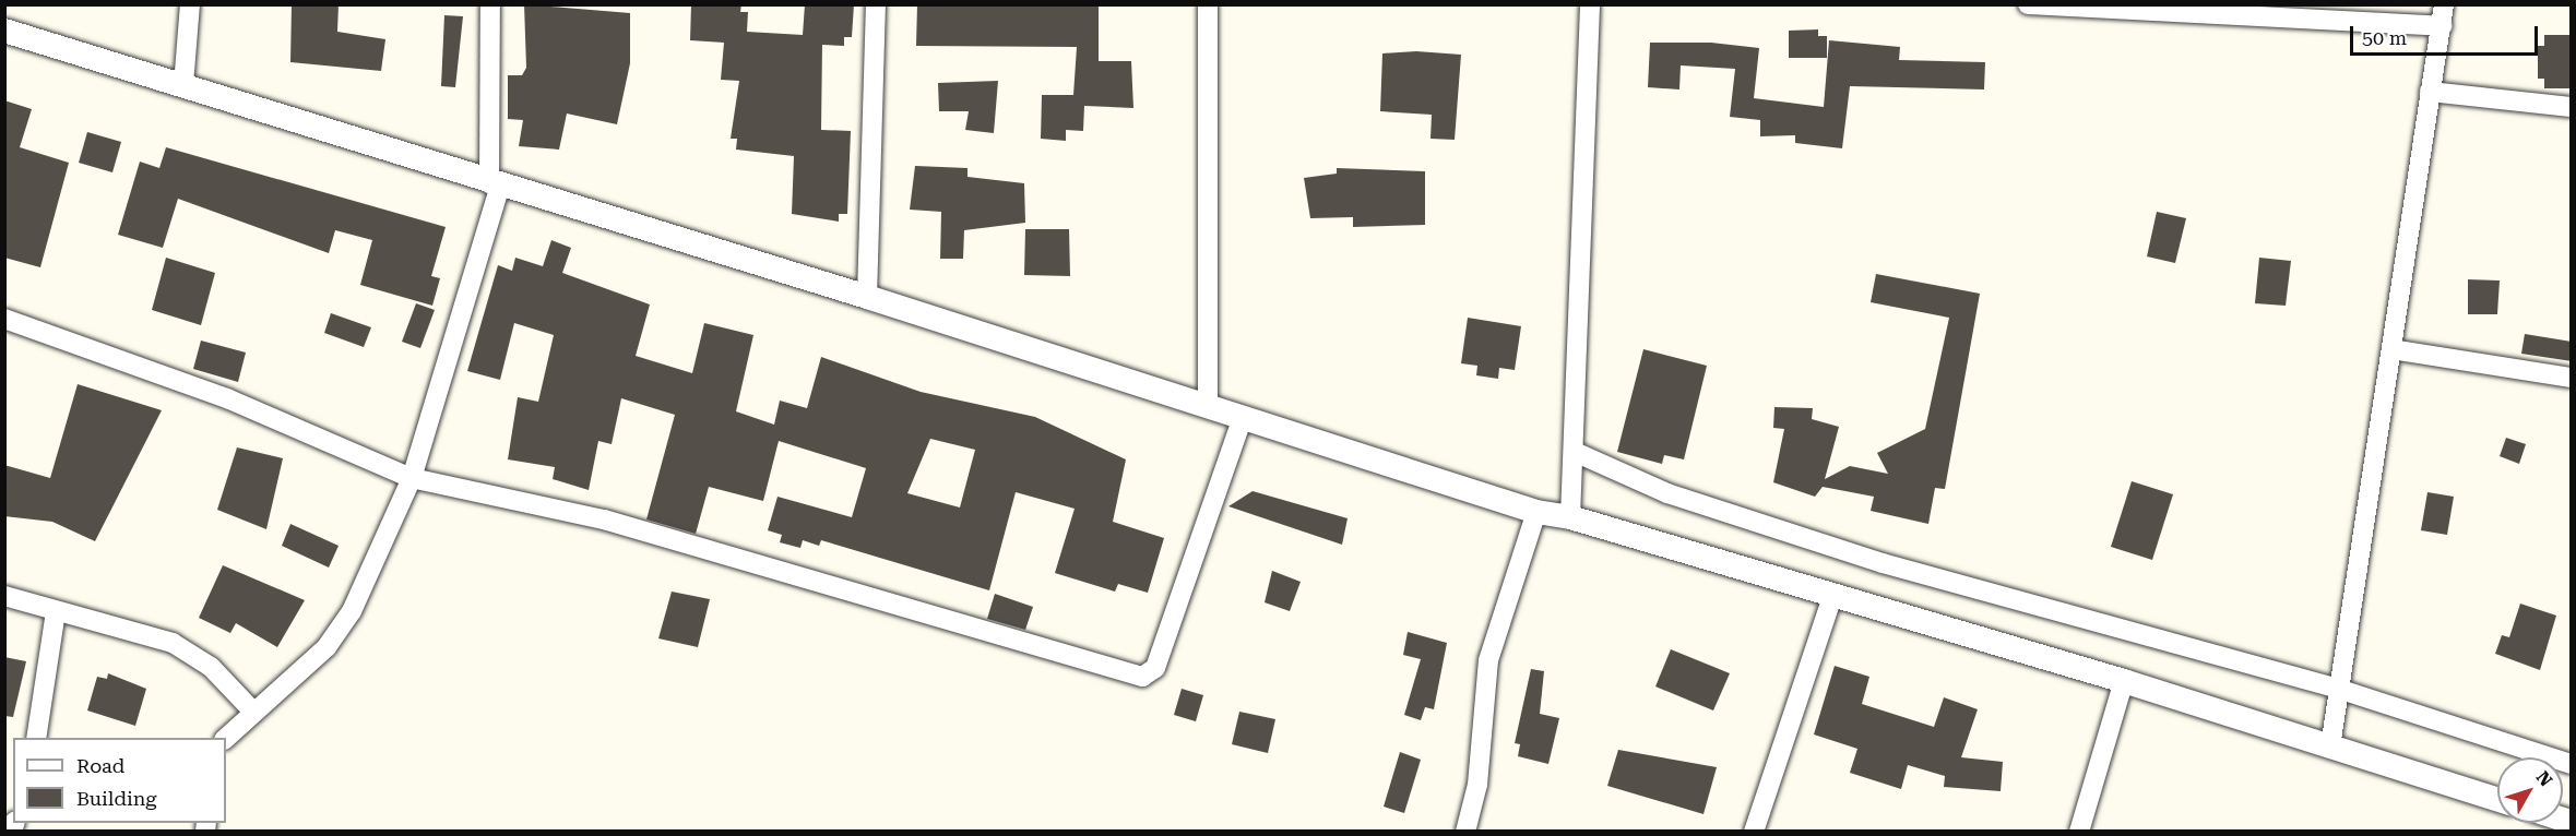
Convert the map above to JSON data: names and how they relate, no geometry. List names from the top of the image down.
{
  "legend": ["Road", "Building"],
  "scale_bar": "50 m",
  "north": "top right"
}
